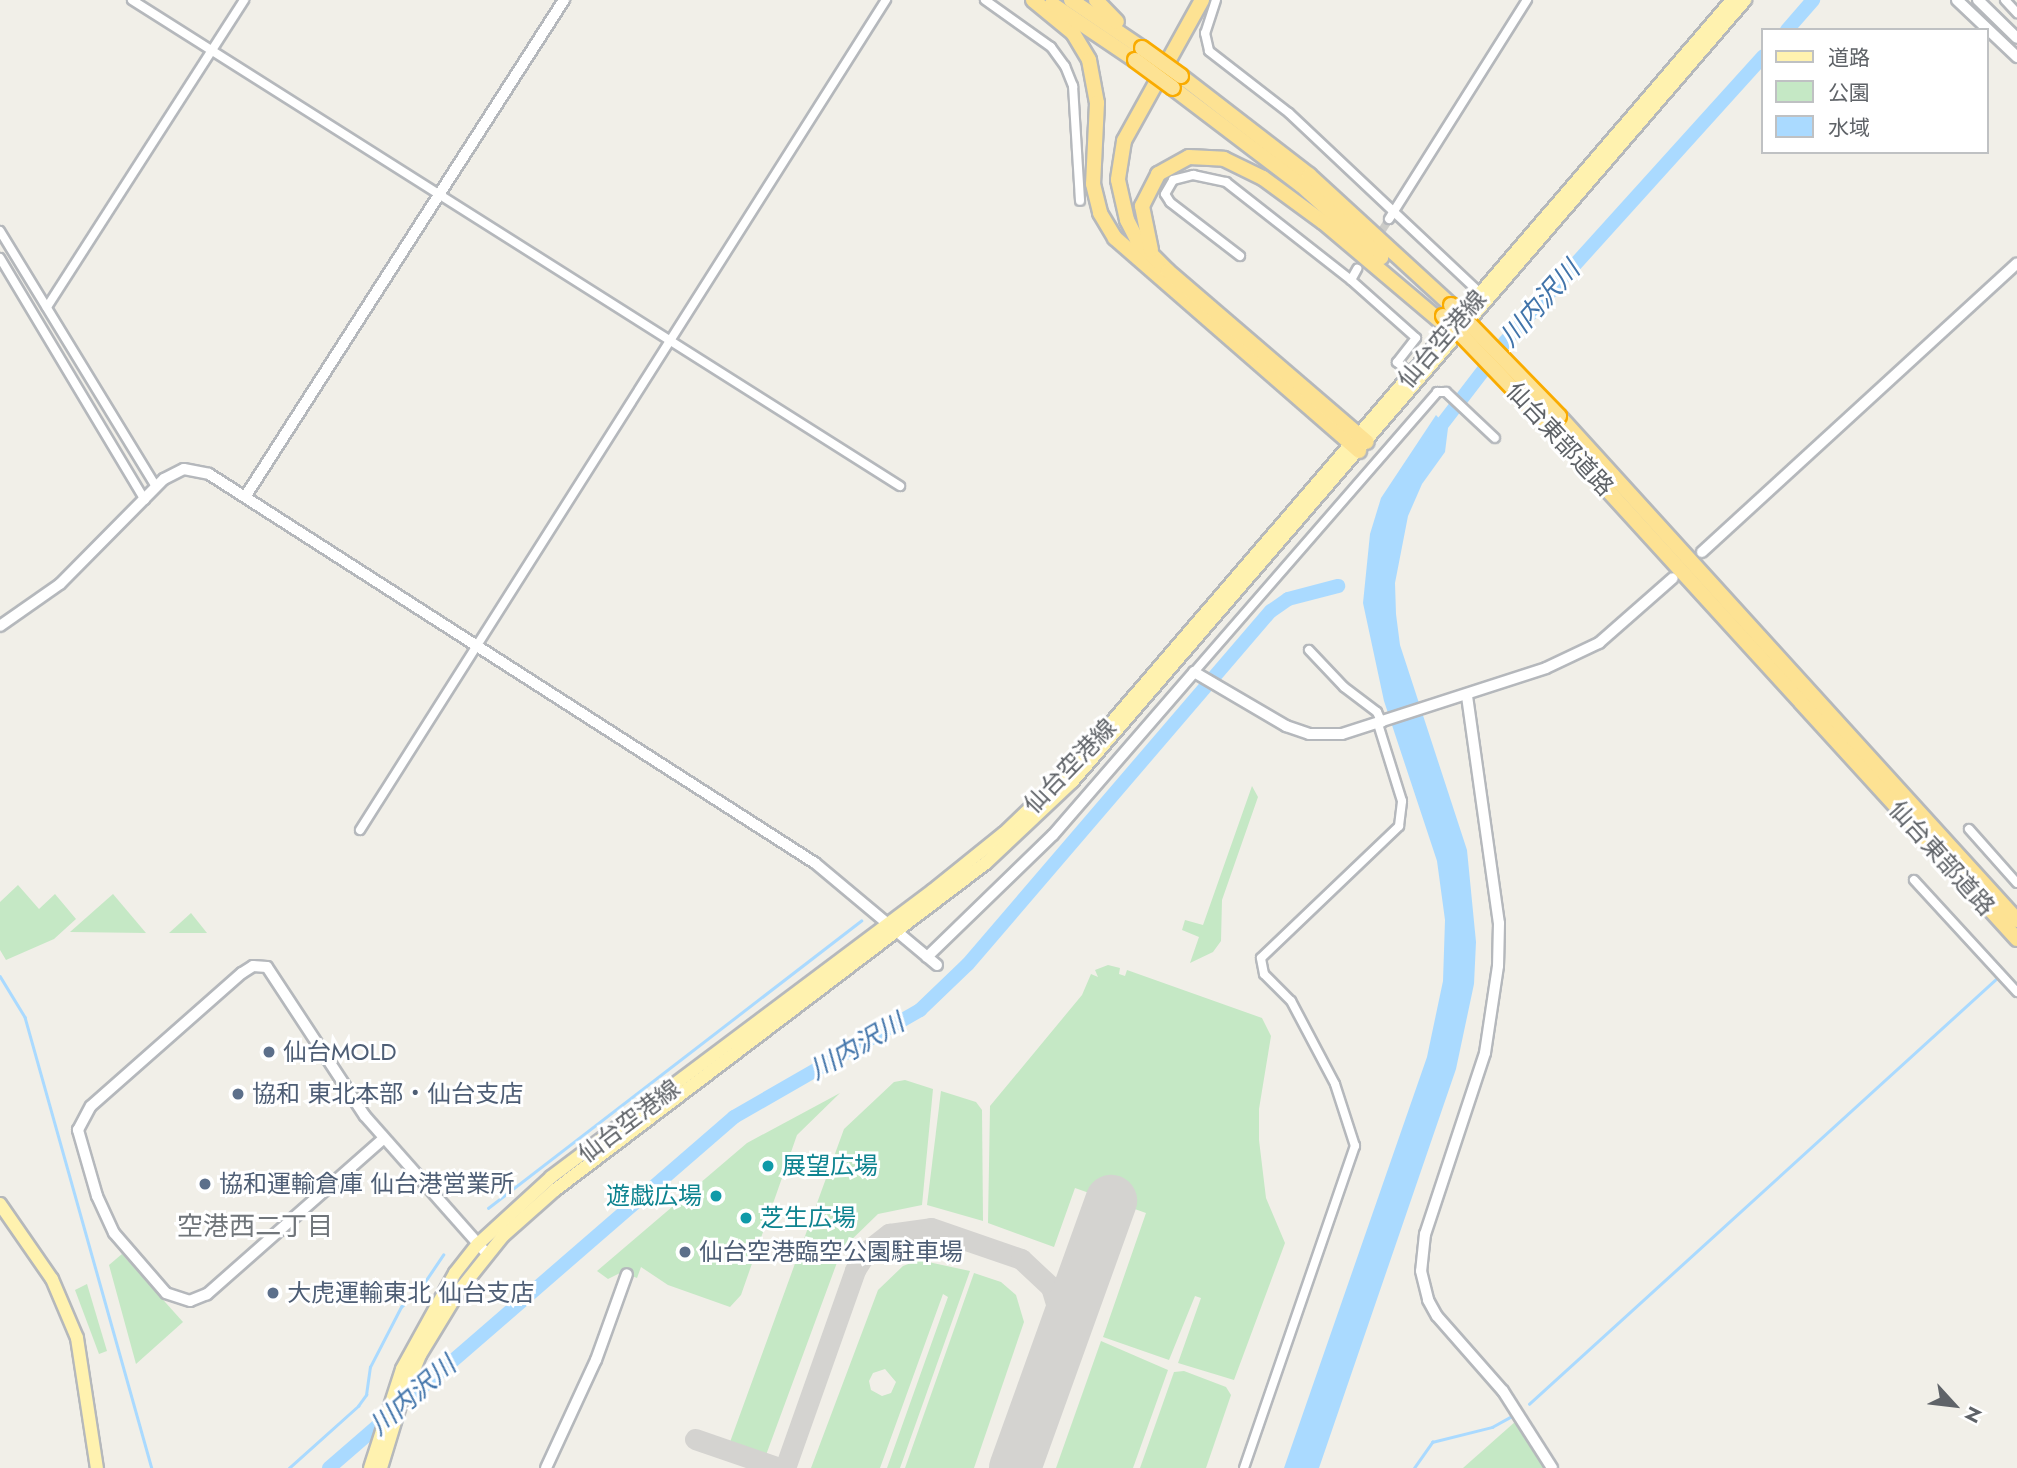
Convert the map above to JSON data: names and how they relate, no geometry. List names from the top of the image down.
{
  "streets": {
    "highway": ["仙台東部道路"],
    "main road": ["仙台空港線"]
  },
  "districts": ["空港西二丁目"],
  "water": ["川内沢川"],
  "places": [
    "仙台MOLD",
    "協和 東北本部・仙台支店",
    "展望広場",
    "協和運輸倉庫 仙台港営業所",
    "遊戯広場",
    "芝生広場",
    "仙台空港臨空公園駐車場",
    "大虎運輸東北 仙台支店"
  ],
  "legend": ["道路", "公園", "水域"],
  "north": "bottom right"
}
